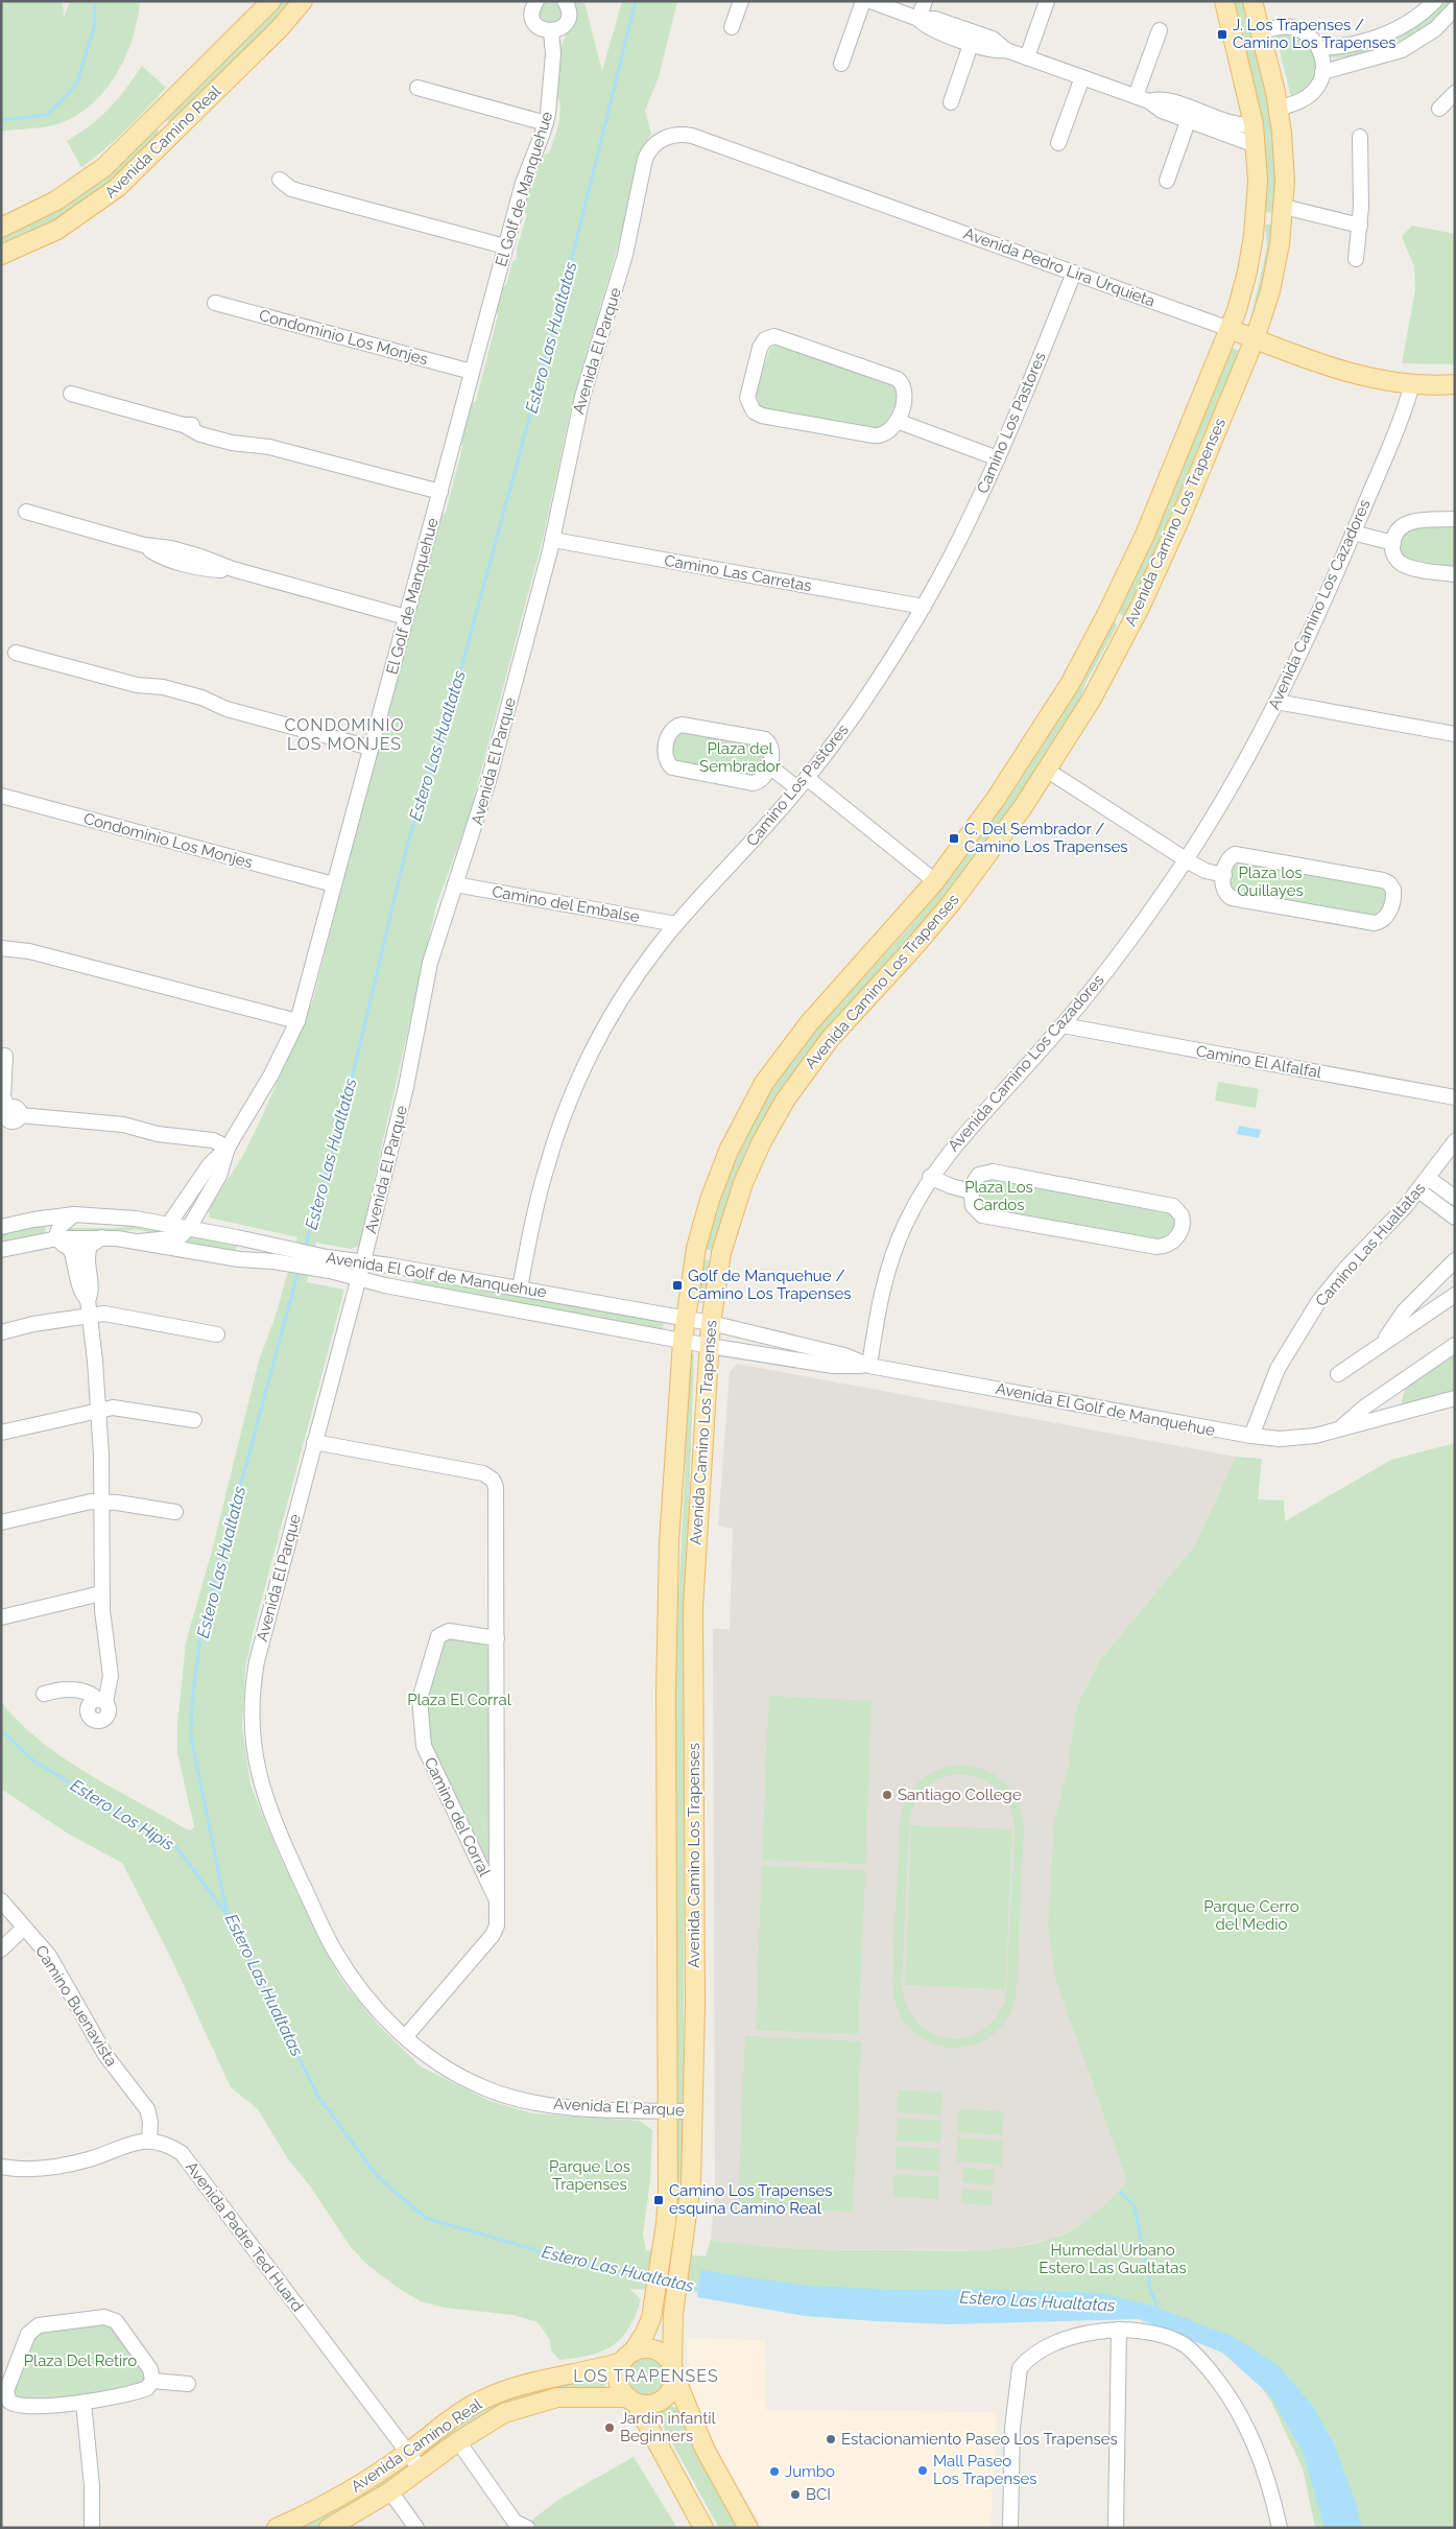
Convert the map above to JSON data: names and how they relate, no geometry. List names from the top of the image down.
{
  "streets": {
    "main road": ["Avenida Camino Real", "Avenida Pedro Lira Urquieta", "Avenida Camino Los Trapenses"],
    "street": [
      "El Golf de Manquehue",
      "Condominio Los Monjes",
      "Avenida El Parque",
      "Camino Los Pastores",
      "Camino Las Carretas",
      "Avenida Camino Los Cazadores",
      "Camino del Embalse",
      "Camino El Alfalfal",
      "Camino Las Hualtatas",
      "Avenida El Golf de Manquehue",
      "Camino del Corral",
      "Camino Buenavista",
      "Avenida Padre Ted Huard"
    ]
  },
  "crossings": [
    ["Avenida Camino Real", "Avenida Camino Los Trapenses"],
    ["Avenida Camino Real", "Avenida Padre Ted Huard"],
    ["El Golf de Manquehue", "Condominio Los Monjes"],
    ["El Golf de Manquehue", "Avenida El Golf de Manquehue"],
    ["Avenida Pedro Lira Urquieta", "Avenida El Parque"],
    ["Avenida Pedro Lira Urquieta", "Camino Los Pastores"],
    ["Avenida Pedro Lira Urquieta", "Avenida Camino Los Trapenses"],
    ["Avenida Pedro Lira Urquieta", "Avenida Camino Los Cazadores"],
    ["Avenida El Parque", "Avenida Camino Los Trapenses"],
    ["Avenida El Parque", "Camino Las Carretas"],
    ["Avenida El Parque", "Camino del Embalse"],
    ["Avenida El Parque", "Avenida El Golf de Manquehue"],
    ["Avenida El Parque", "Camino del Corral"],
    ["Camino Los Pastores", "Camino Las Carretas"],
    ["Camino Los Pastores", "Camino del Embalse"],
    ["Camino Los Pastores", "Avenida El Golf de Manquehue"],
    ["Avenida Camino Los Trapenses", "Avenida El Golf de Manquehue"],
    ["Avenida Camino Los Cazadores", "Camino El Alfalfal"],
    ["Avenida Camino Los Cazadores", "Avenida El Golf de Manquehue"],
    ["Camino Las Hualtatas", "Avenida El Golf de Manquehue"],
    ["Camino Buenavista", "Avenida Padre Ted Huard"]
  ],
  "districts": ["CONDOMINIO LOS MONJES", "LOS TRAPENSES"],
  "water": ["Estero Las Hualtatas", "Estero Los Hipis"],
  "parks": [
    "Plaza del Sembrador",
    "Plaza los Quillayes",
    "Plaza Los Cardos",
    "Plaza El Corral",
    "Parque Cerro del Medio",
    "Parque Los Trapenses",
    "Humedal Urbano Estero Las Gualtatas",
    "Plaza Del Retiro"
  ],
  "places": {
    "transit": [
      "J. Los Trapenses / Camino Los Trapenses",
      "C. Del Sembrador / Camino Los Trapenses",
      "Golf de Manquehue / Camino Los Trapenses",
      "Camino Los Trapenses esquina Camino Real"
    ],
    "other": [
      "Santiago College",
      "Jardin infantil Beginners",
      "Estacionamiento Paseo Los Trapenses",
      "Mall Paseo Los Trapenses",
      "Jumbo",
      "BCI"
    ]
  }
}
